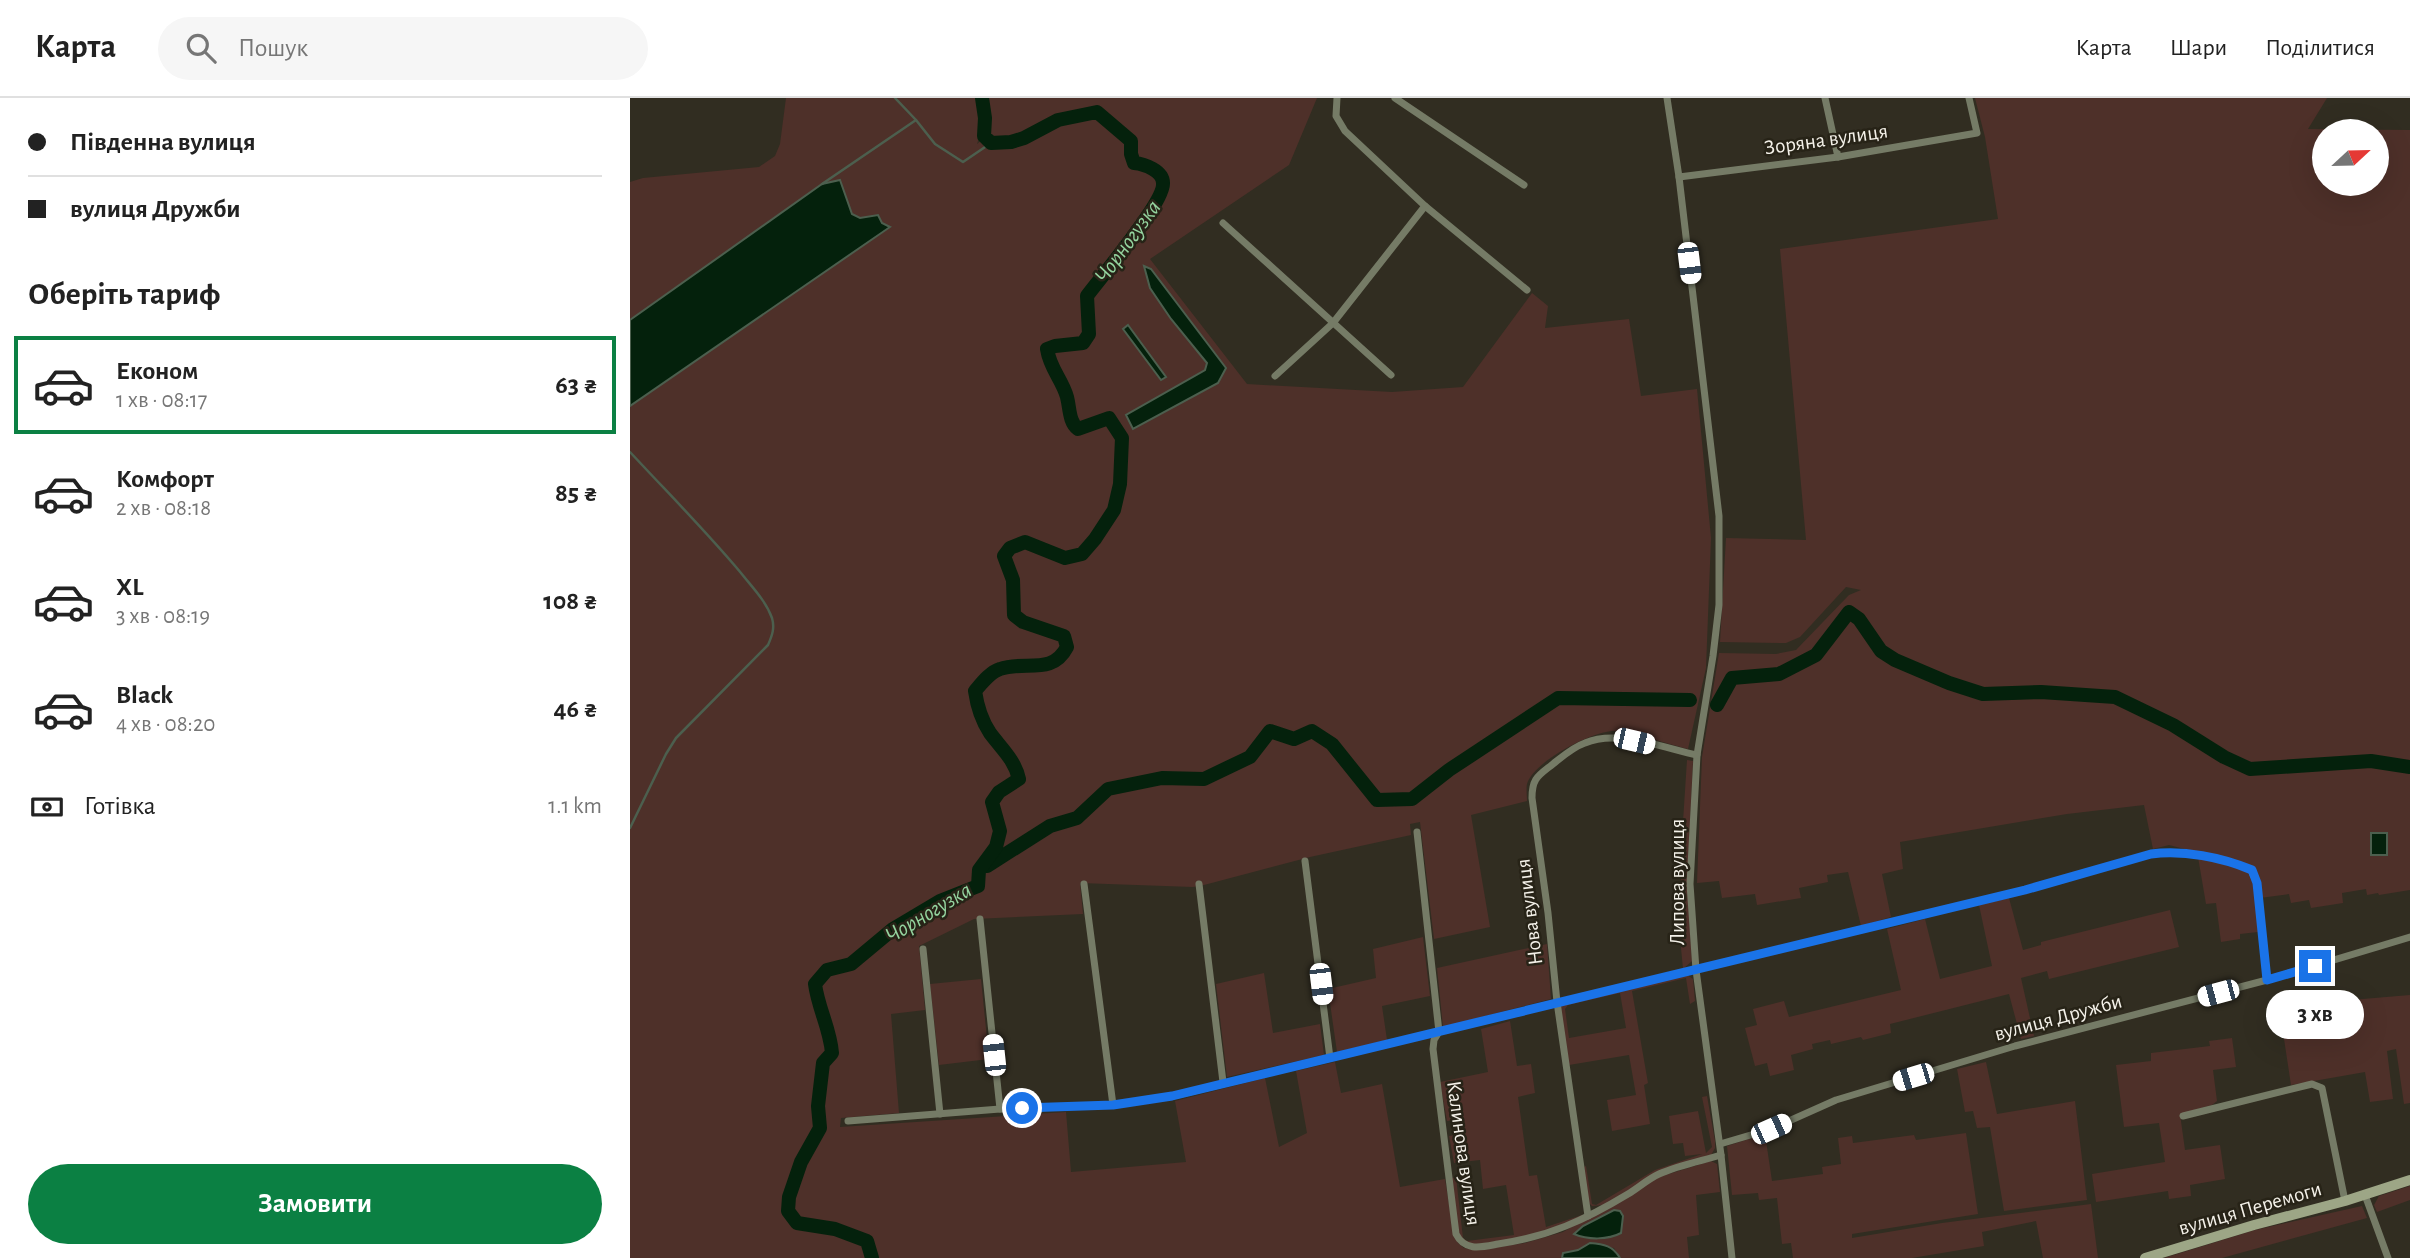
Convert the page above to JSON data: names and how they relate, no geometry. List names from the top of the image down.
{
  "streets": {
    "main road": ["вулиця Перемоги"],
    "street": [
      "Зоряна вулиця",
      "Липова вулиця",
      "Нова вулиця",
      "вулиця Дружби",
      "Калинова вулиця"
    ]
  },
  "crossings": [
    ["Зоряна вулиця", "Липова вулиця"],
    ["Липова вулиця", "Нова вулиця"],
    ["Липова вулиця", "вулиця Дружби"],
    ["Липова вулиця", "Калинова вулиця"],
    ["Нова вулиця", "Калинова вулиця"]
  ],
  "water": ["Чорногузка"],
  "north": "right",
  "page": {
    "header": "Карта",
    "search": "Пошук",
    "nav": ["Карта", "Шари", "Поділитися"],
    "banner": ["Південна вулиця", "вулиця Дружби"],
    "heading": "Оберіть тариф",
    "list": [
      {
        "name": "Економ",
        "note": "1 хв · 08:17",
        "value": "63 ₴"
      },
      {
        "name": "Комфорт",
        "note": "2 хв · 08:18",
        "value": "85 ₴"
      },
      {
        "name": "XL",
        "note": "3 хв · 08:19",
        "value": "108 ₴"
      },
      {
        "name": "Black",
        "note": "4 хв · 08:20",
        "value": "46 ₴"
      }
    ],
    "pay": ["Готівка", "1.1 km"],
    "bubble": "3 хв",
    "buttons": "Замовити"
  }
}
